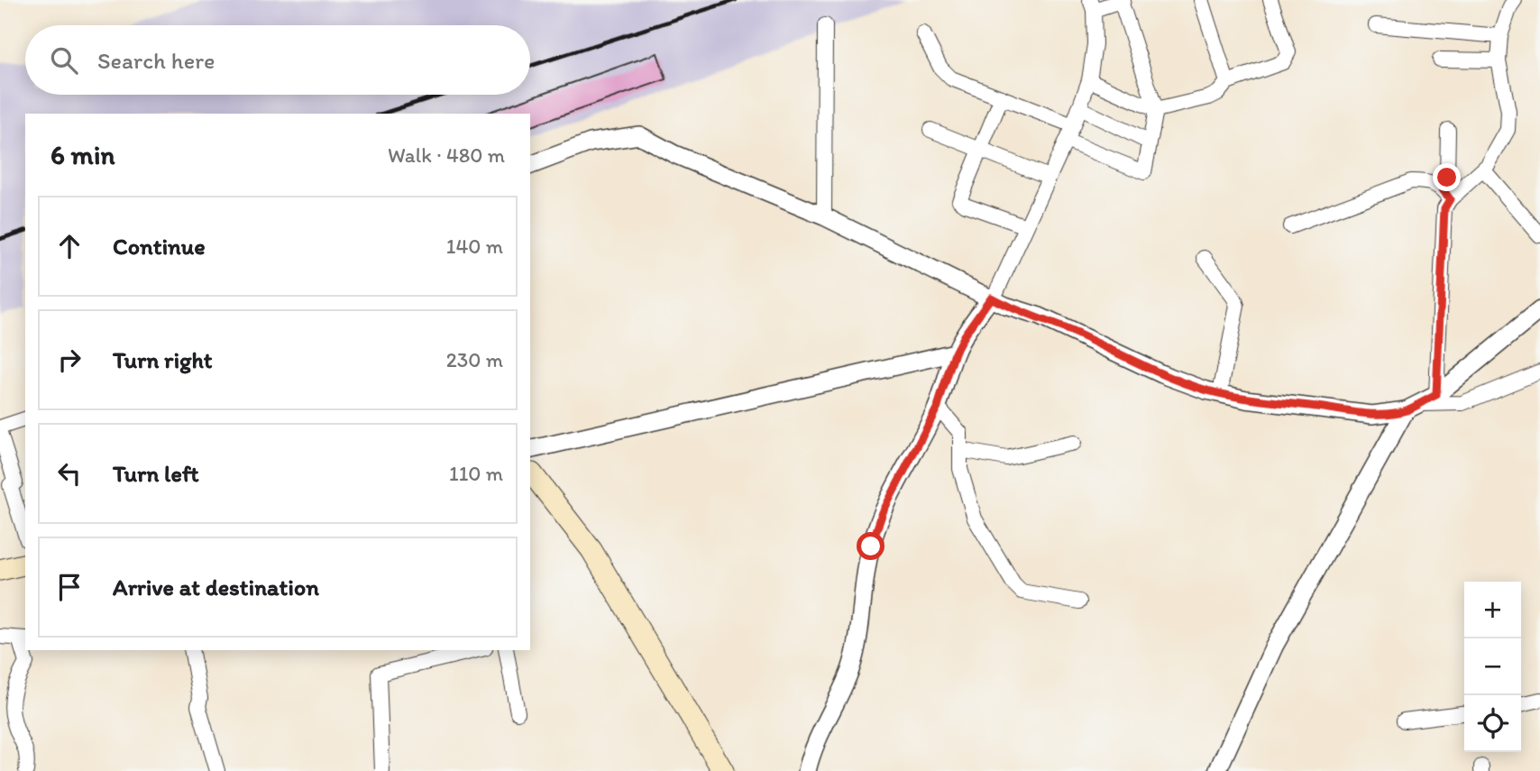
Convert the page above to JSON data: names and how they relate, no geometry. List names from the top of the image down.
{
  "page": {
    "search": "Search here",
    "heading": ["6 min", "Walk · 480 m"],
    "list": [
      ["Continue", "140 m"],
      ["Turn right", "230 m"],
      ["Turn left", "110 m"],
      "Arrive at destination"
    ],
    "map_buttons": ["+", "−"]
  }
}
